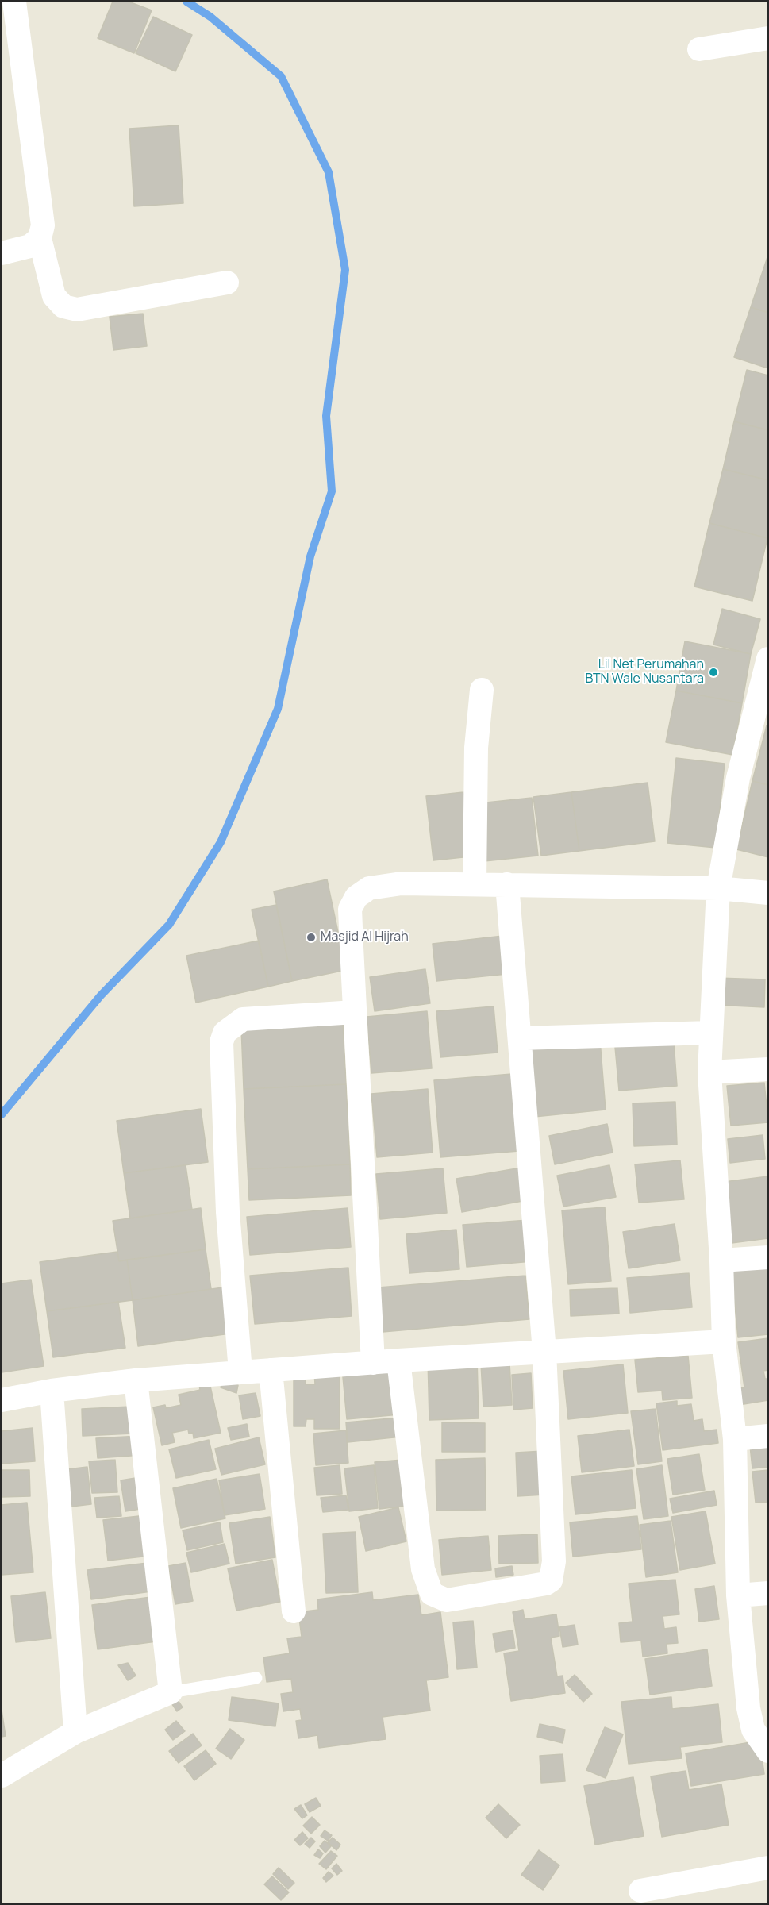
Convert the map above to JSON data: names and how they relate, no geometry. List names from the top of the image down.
{
  "places": ["Lil Net Perumahan BTN Wale Nusantara", "Masjid Al Hijrah"]
}
